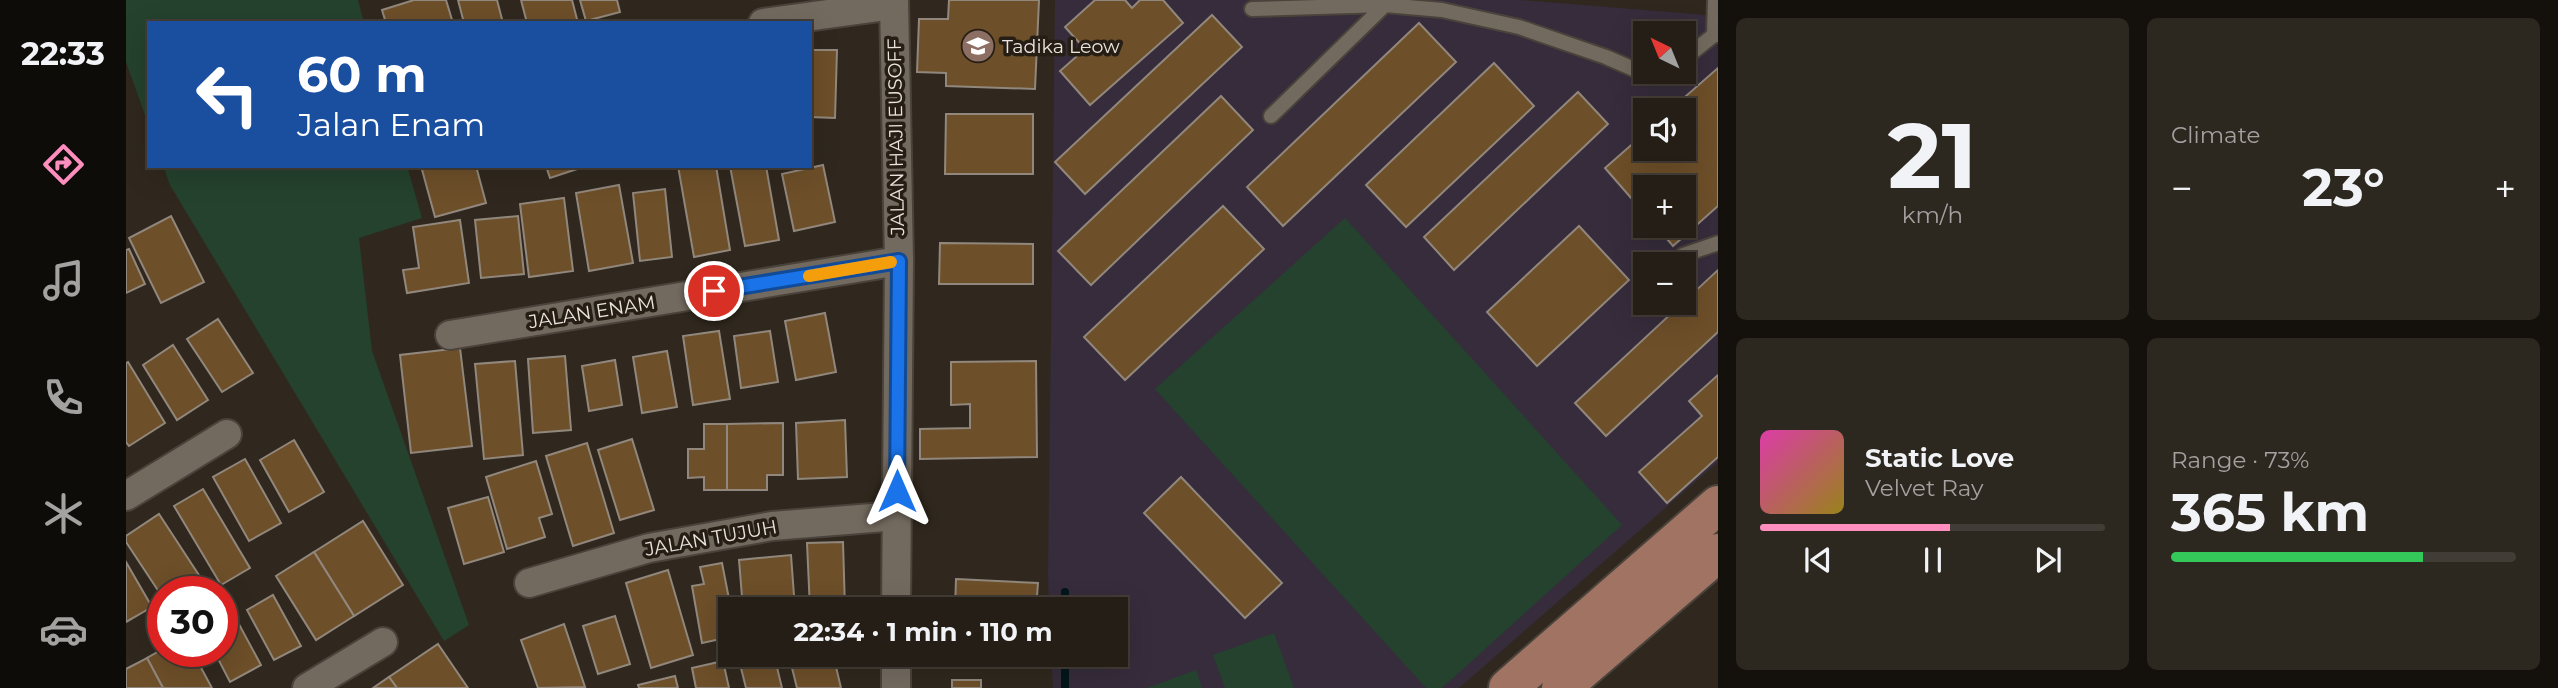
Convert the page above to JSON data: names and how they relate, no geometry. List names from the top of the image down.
{
  "streets": {
    "street": ["JALAN HAJI EUSOFF", "JALAN ENAM", "JALAN TUJUH"]
  },
  "crossings": [
    ["JALAN HAJI EUSOFF", "JALAN ENAM"],
    ["JALAN HAJI EUSOFF", "JALAN TUJUH"]
  ],
  "places": {
    "school or university": ["Tadika Leow"]
  },
  "north": "top left",
  "page": {
    "tabs": "22:33",
    "tile": [
      ["21", "km/h"],
      "Climate",
      ["Range · 73%", "365 km"]
    ],
    "map_buttons": ["+", "−"],
    "turn": ["60 m", "Jalan Enam"],
    "heat": ["−", "23°", "+"],
    "song": ["Static Love", "Velvet Ray"],
    "limit": "30",
    "trip": "22:34 · 1 min · 110 m"
  }
}
